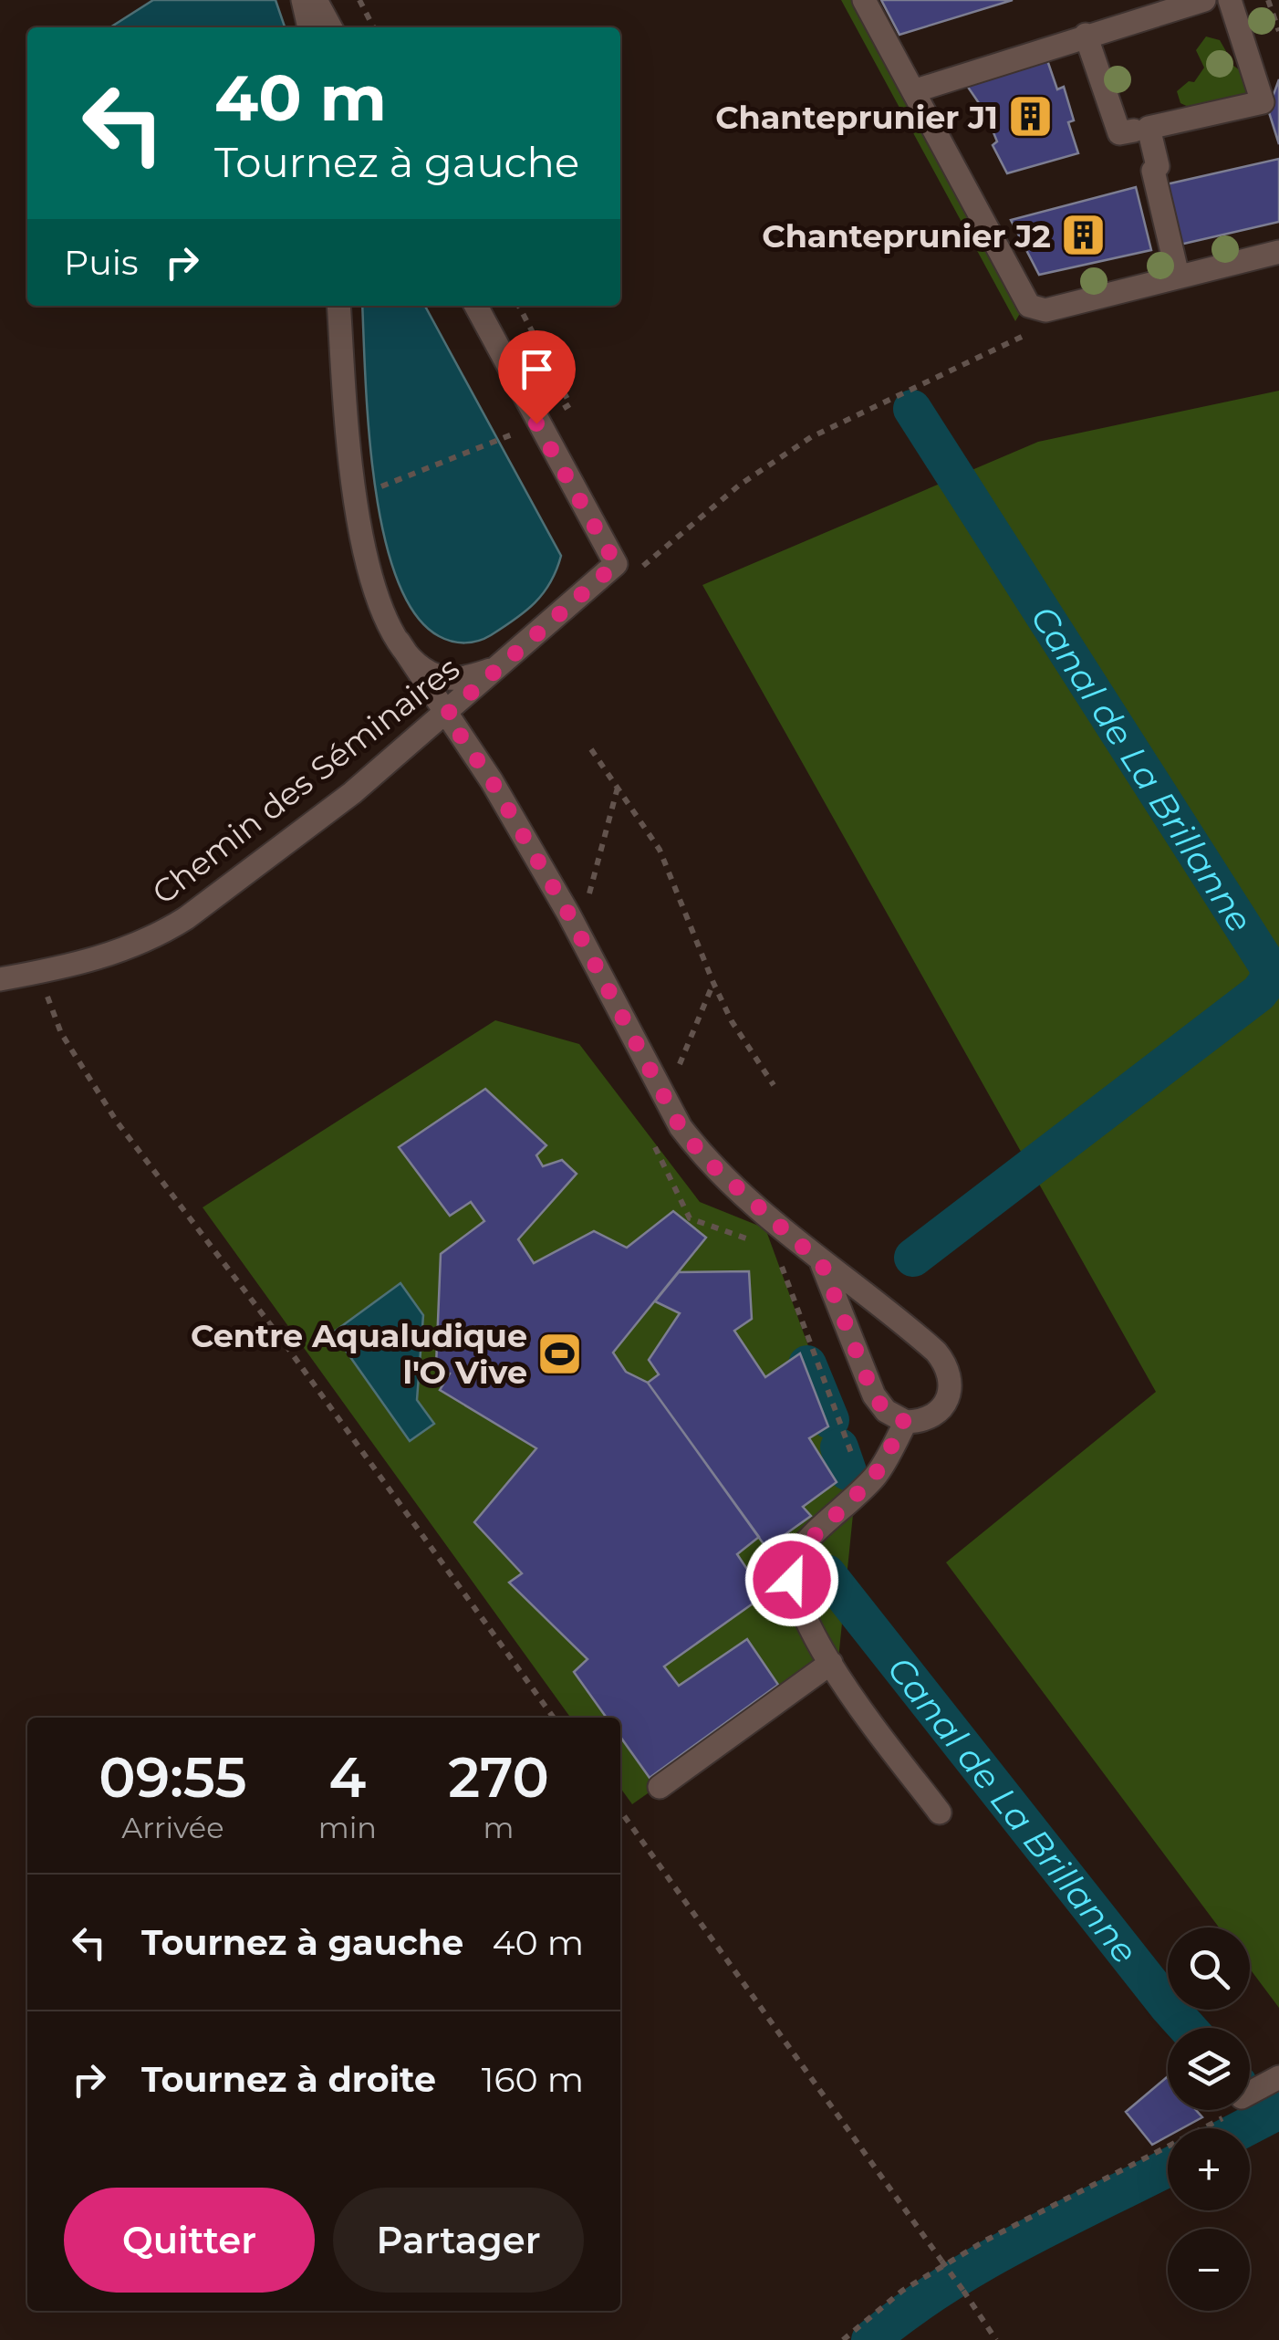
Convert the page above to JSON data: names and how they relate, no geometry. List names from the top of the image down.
{
  "streets": {
    "street": ["Chemin des Séminaires"]
  },
  "water": ["Canal de La Brillanne"],
  "places": {
    "building": ["Chanteprunier J1", "Chanteprunier J2"],
    "sports": ["Centre Aqualudique l'O Vive"]
  },
  "page": {
    "turn": ["40 m", "Tournez à gauche"],
    "then": "Puis",
    "eta": [
      "09:55",
      "Arrivée",
      "4",
      "min",
      "270",
      "m"
    ],
    "list": [
      {
        "name": "Tournez à gauche",
        "value": "40 m"
      },
      {
        "name": "Tournez à droite",
        "value": "160 m"
      }
    ],
    "map_buttons": ["+", "−"],
    "buttons": ["Quitter", "Partager"]
  }
}
